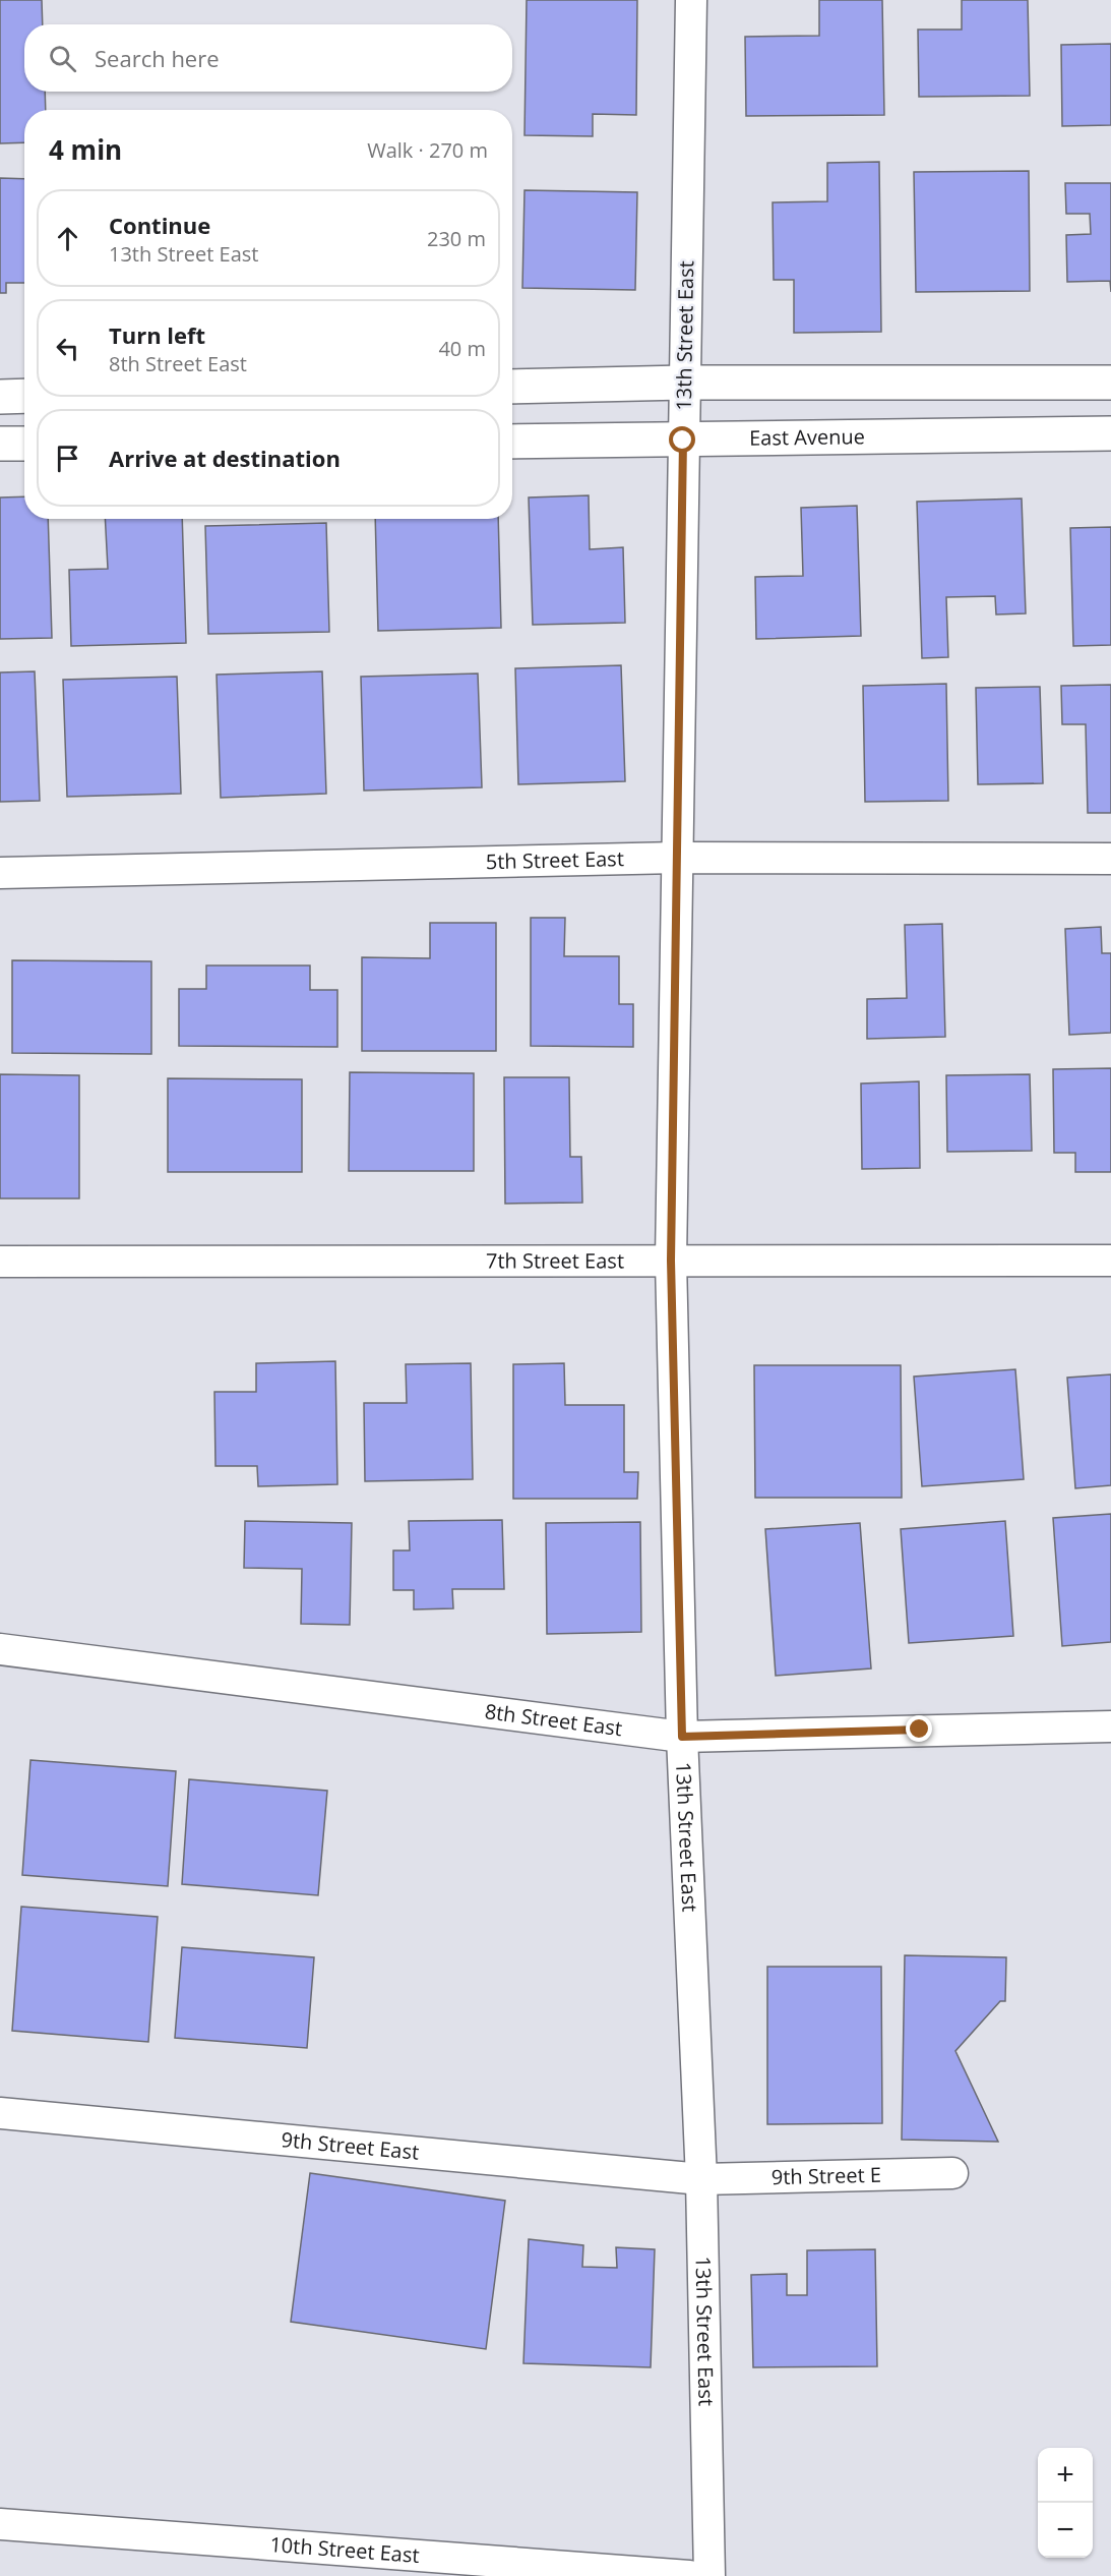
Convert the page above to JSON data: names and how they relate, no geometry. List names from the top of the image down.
{
  "streets": {
    "street": [
      "13th Street East",
      "East Avenue",
      "5th Street East",
      "7th Street East",
      "8th Street East",
      "9th Street East",
      "9th Street E",
      "10th Street East"
    ]
  },
  "crossings": [
    ["13th Street East", "East Avenue"],
    ["13th Street East", "5th Street East"],
    ["13th Street East", "7th Street East"],
    ["13th Street East", "8th Street East"],
    ["13th Street East", "9th Street East"],
    ["13th Street East", "9th Street E"],
    ["9th Street East", "9th Street E"]
  ],
  "page": {
    "search": "Search here",
    "heading": ["4 min", "Walk · 270 m"],
    "list": [
      ["Continue", "13th Street East", "230 m"],
      ["Turn left", "8th Street East", "40 m"],
      "Arrive at destination"
    ],
    "map_buttons": ["+", "−"]
  }
}
